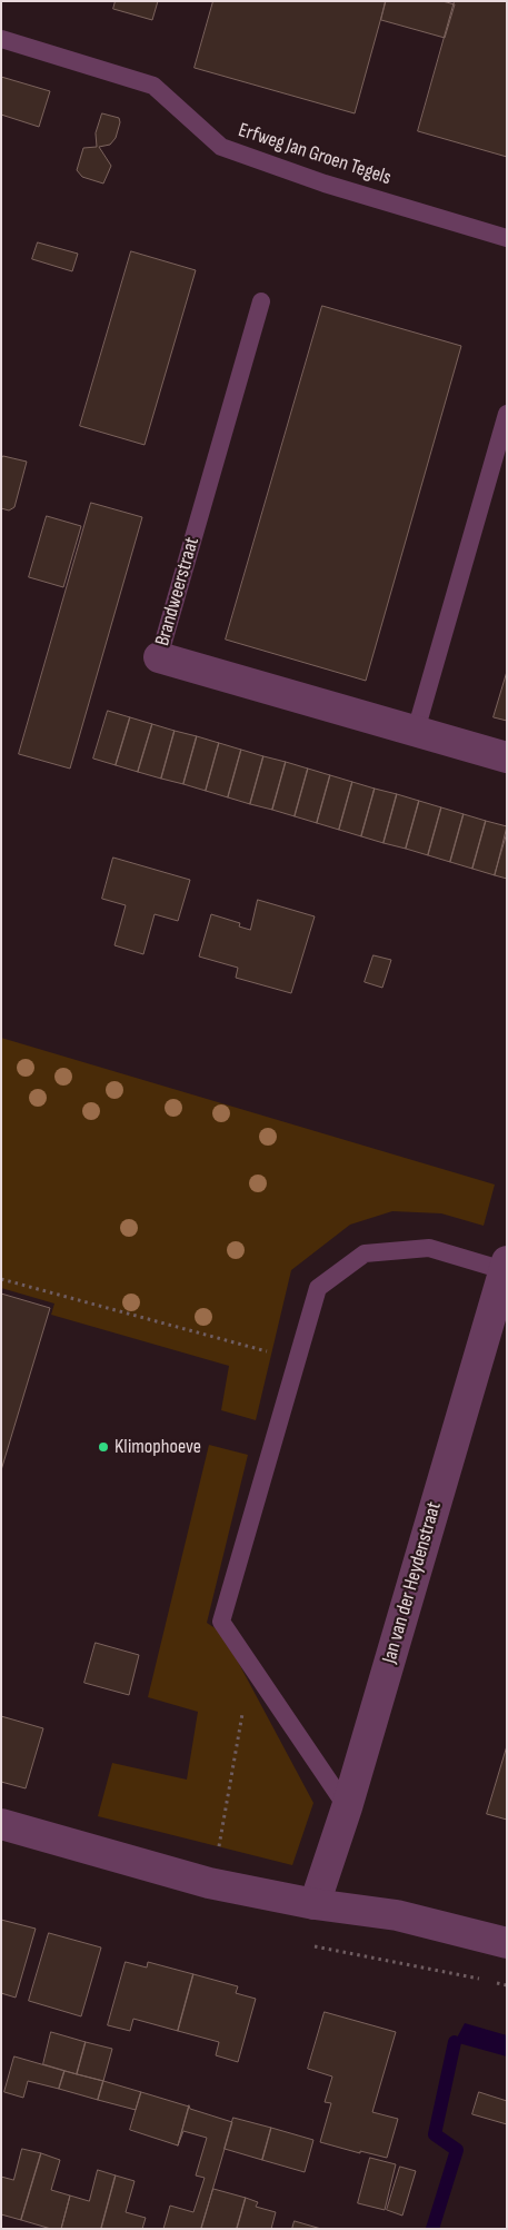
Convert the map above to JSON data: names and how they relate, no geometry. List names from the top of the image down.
{
  "streets": {
    "street": ["Brandweerstraat", "Jan van der Heydenstraat"],
    "lane": ["Erfweg Jan Groen Tegels"]
  },
  "places": ["Klimophoeve"]
}
